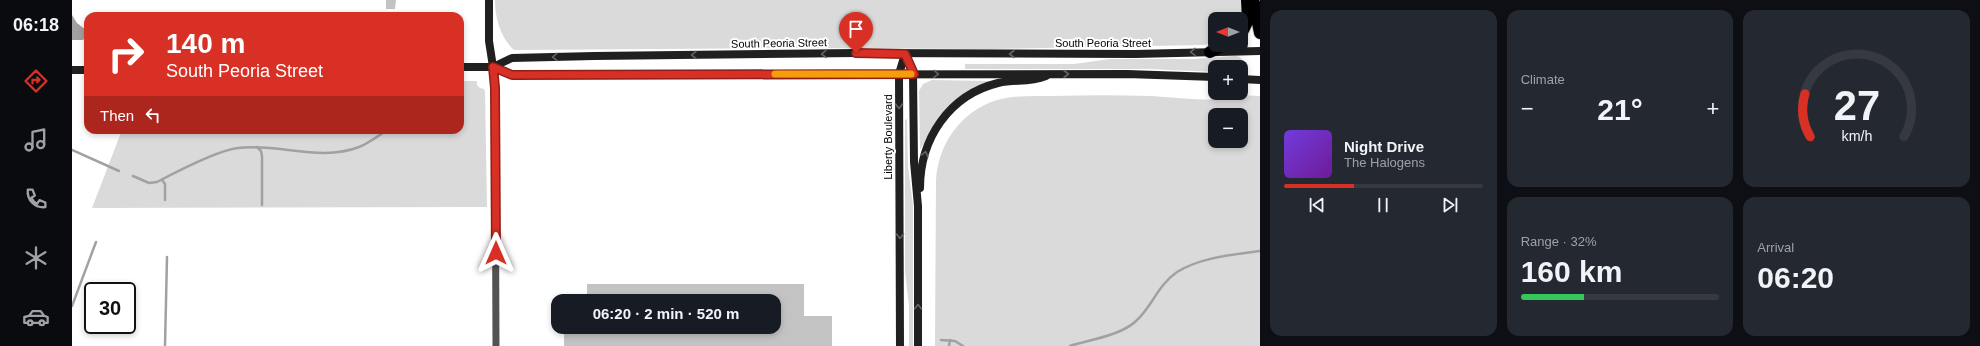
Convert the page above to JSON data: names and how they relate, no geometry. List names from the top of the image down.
{
  "streets": {
    "main road": ["South Peoria Street", "Liberty Boulevard"]
  },
  "crossings": [
    ["South Peoria Street", "Liberty Boulevard"]
  ],
  "north": "left",
  "page": {
    "tabs": "06:18",
    "tile": [
      "Climate",
      ["Range · 32%", "160 km"],
      ["Arrival", "06:20"]
    ],
    "map_buttons": ["+", "−"],
    "turn": ["140 m", "South Peoria Street"],
    "heat": ["−", "21°", "+"],
    "then": "Then",
    "song": ["Night Drive", "The Halogens"],
    "limit": "30",
    "trip": "06:20 · 2 min · 520 m",
    "gauge": ["27", "km/h"]
  }
}
